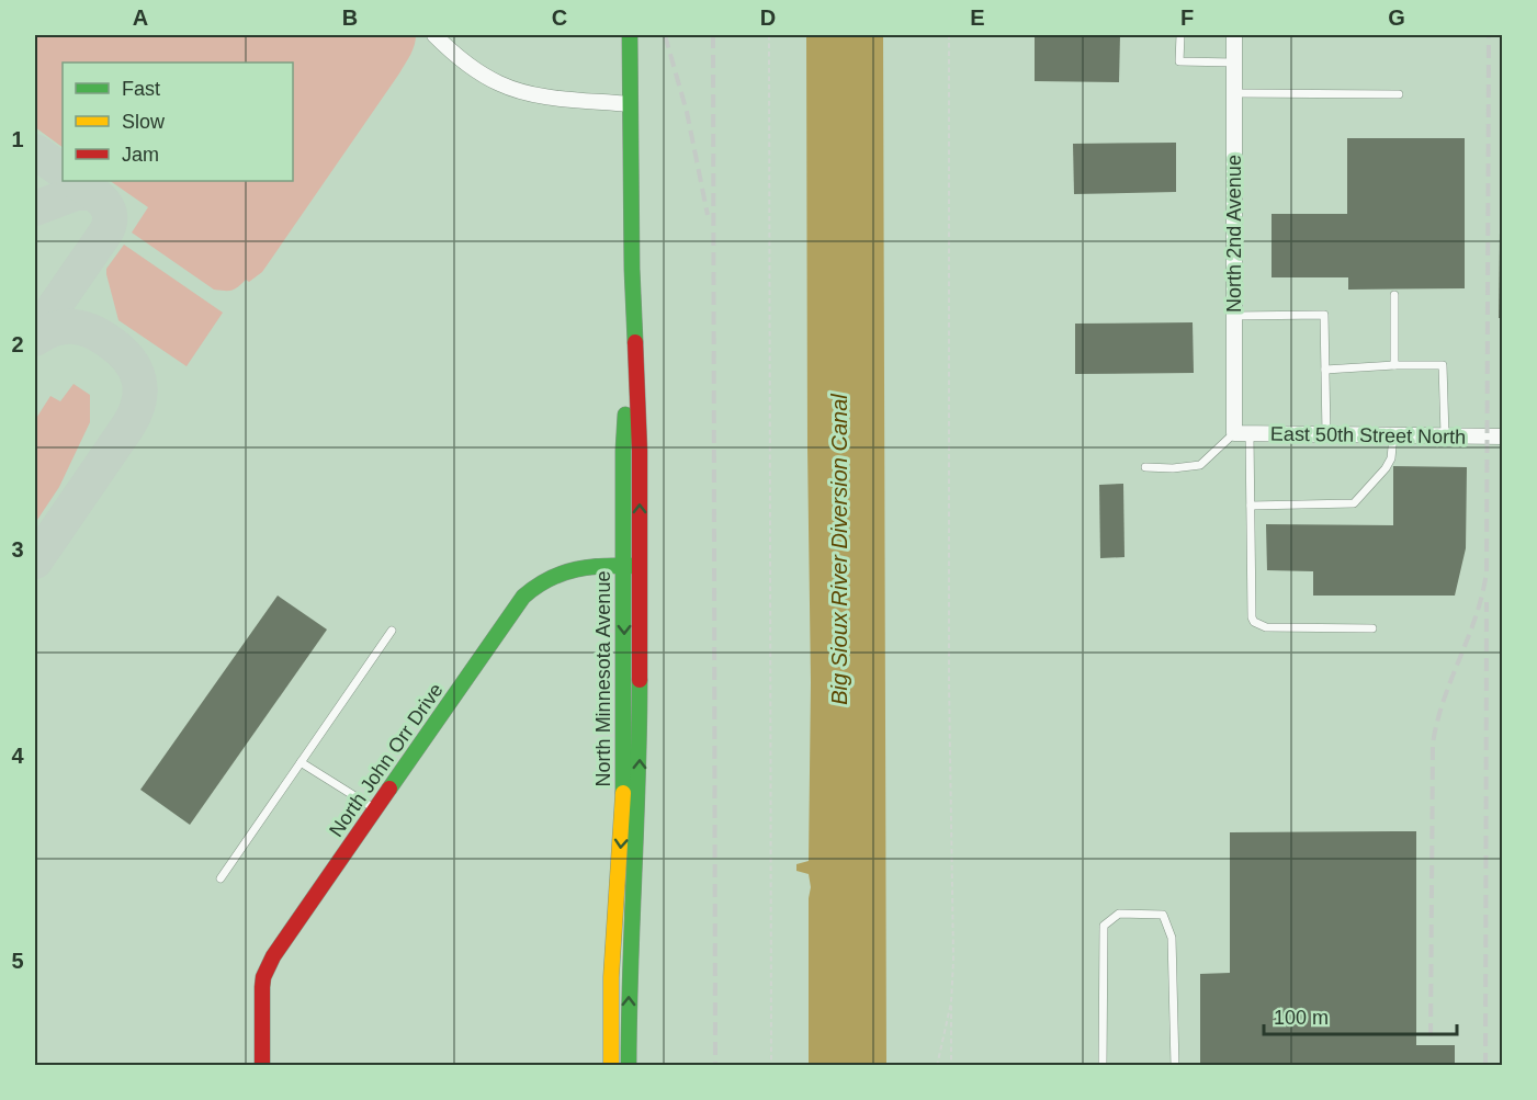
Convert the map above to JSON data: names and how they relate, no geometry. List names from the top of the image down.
{
  "streets": {
    "main road": ["North Minnesota Avenue", "North John Orr Drive"],
    "street": ["North 2nd Avenue", "East 50th Street North"]
  },
  "crossings": [
    ["North 2nd Avenue", "East 50th Street North"],
    ["North Minnesota Avenue", "North John Orr Drive"]
  ],
  "water": ["Big Sioux River Diversion Canal"],
  "legend": ["Fast", "Slow", "Jam"],
  "scale_bar": "100 m",
  "grid": {
    "columns": [
      "A",
      "B",
      "C",
      "D",
      "E",
      "F",
      "G"
    ],
    "rows": [
      "1",
      "2",
      "3",
      "4",
      "5"
    ]
  }
}
